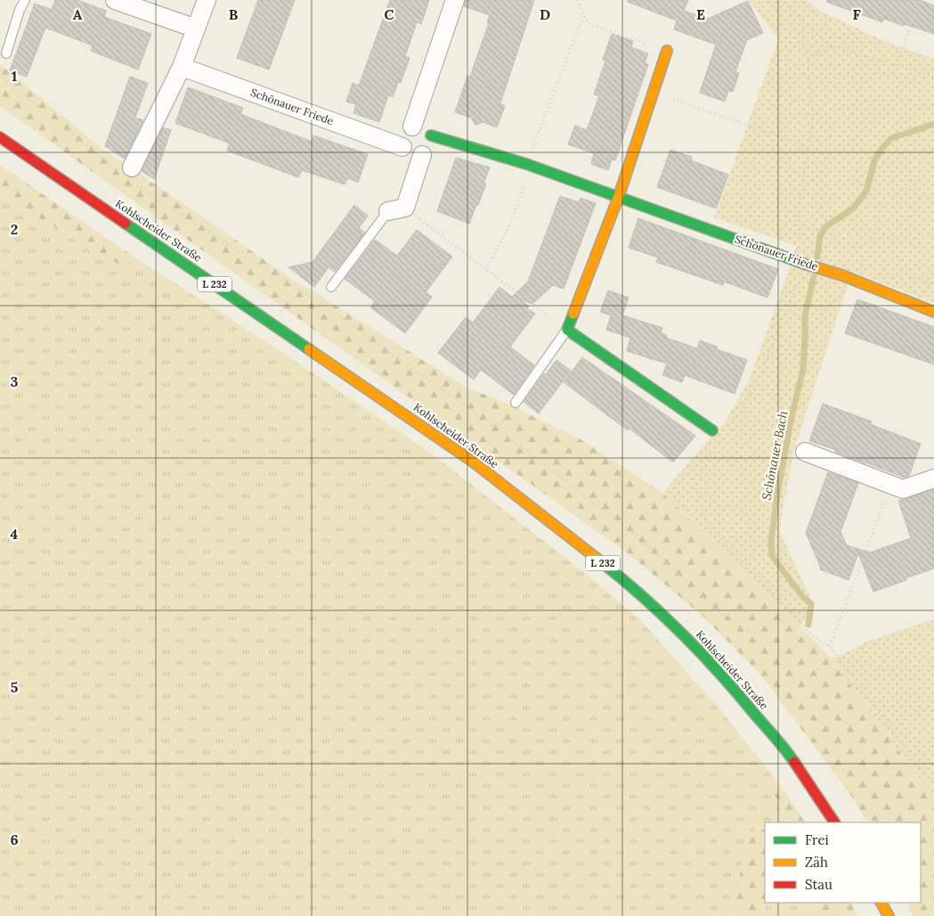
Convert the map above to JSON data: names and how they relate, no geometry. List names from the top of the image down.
{
  "streets": {
    "main road": ["Schönauer Friede", "Kohlscheider Straße", "L 232"]
  },
  "water": ["Schönauer Bach"],
  "legend": ["Frei", "Zäh", "Stau"],
  "grid": {
    "columns": [
      "A",
      "B",
      "C",
      "D",
      "E",
      "F"
    ],
    "rows": [
      "1",
      "2",
      "3",
      "4",
      "5",
      "6"
    ]
  }
}
